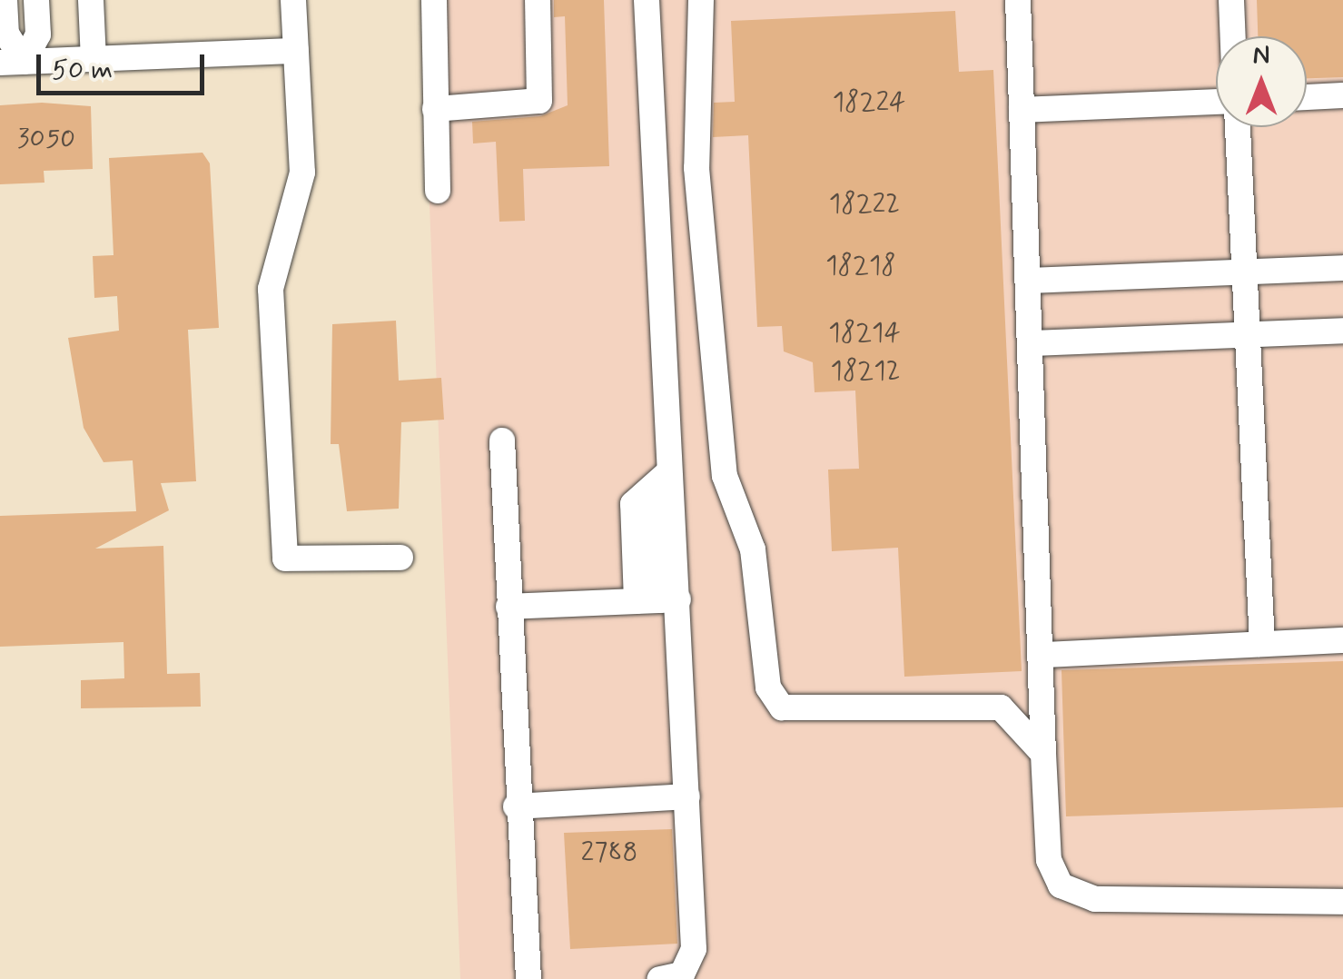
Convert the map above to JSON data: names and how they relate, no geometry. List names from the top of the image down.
{
  "house_numbers": [
    "18224",
    "3050",
    "18222",
    "18218",
    "18214",
    "18212",
    "2788"
  ],
  "scale_bar": "50 m",
  "north": "top"
}
